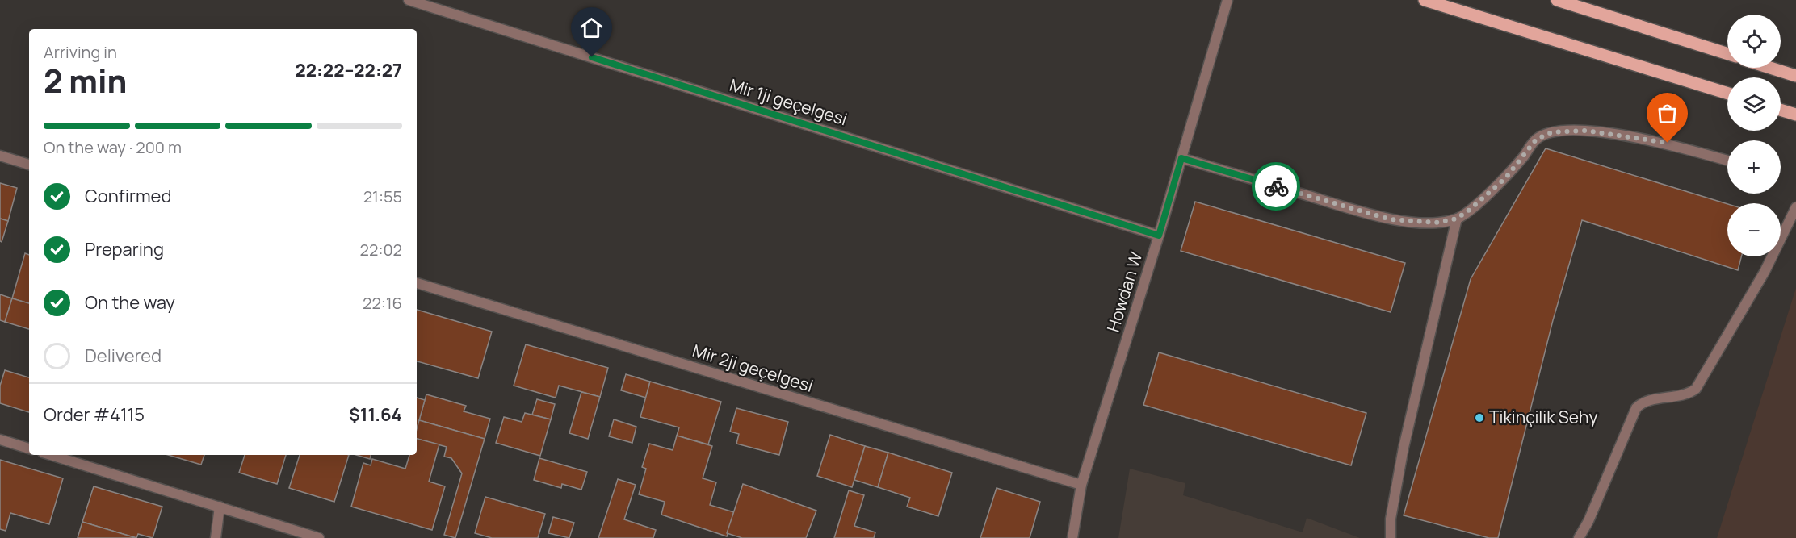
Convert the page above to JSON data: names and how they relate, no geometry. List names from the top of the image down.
{
  "streets": {
    "street": ["Mir 1ji geçelgesi", "Howdan W", "Mir 2ji geçelgesi"]
  },
  "crossings": [
    ["Mir 1ji geçelgesi", "Howdan W"],
    ["Howdan W", "Mir 2ji geçelgesi"]
  ],
  "places": ["Tikinçilik Sehy"],
  "page": {
    "map_buttons": ["+", "−"],
    "heading": ["2 min", "Arriving in", "22:22–22:27"],
    "panel": ["Order #4115", "$11.64"],
    "bar": "On the way · 200 m",
    "list": [
      ["Confirmed", "21:55"],
      ["Preparing", "22:02"],
      ["On the way", "22:16"],
      "Delivered"
    ]
  }
}
